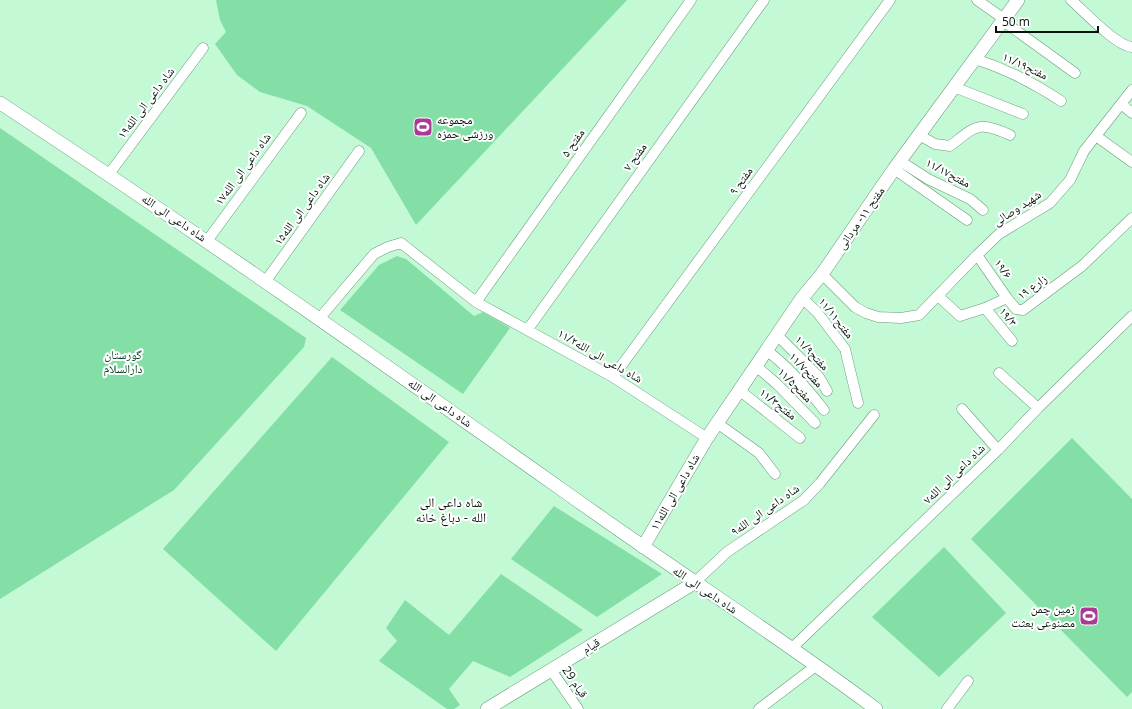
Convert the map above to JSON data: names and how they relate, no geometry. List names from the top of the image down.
{
  "streets": {
    "street": [
      "مفتح۱۱/۱۹",
      "شاه داعی الی الله۱۹",
      "مفتح ۵",
      "مفتح ۷",
      "شاه داعی الی الله۱۷",
      "مفتح۱۱/۱۷",
      "مفتح ۹",
      "شهید وصالی",
      "شاه داعی الی الله۱۵",
      "شاه داعی الی الله",
      "مفتح ۱۱- مردانی",
      "۱۹/۶",
      "۱۹ زارع",
      "۱۹/۳",
      "مفتح۱۱/۱۱",
      "مفتح۱۱/۹",
      "۱۱/۲شاه داعی الی الله",
      "مفتح۱۱/۷",
      "مفتح۱۱/۵",
      "مفتح۱۱/۳",
      "شاه داعی الی الله۷",
      "شاه داعی الی الله۱۱",
      "شاه داعی الی الله۹",
      "قیام",
      "قیام 29"
    ]
  },
  "crossings": [
    ["مفتح۱۱/۱۹", "مفتح ۱۱- مردانی"],
    ["شاه داعی الی الله۱۹", "شاه داعی الی الله"],
    ["مفتح ۵", "۱۱/۲شاه داعی الی الله"],
    ["مفتح ۷", "۱۱/۲شاه داعی الی الله"],
    ["شاه داعی الی الله۱۷", "شاه داعی الی الله"],
    ["مفتح۱۱/۱۷", "مفتح ۱۱- مردانی"],
    ["مفتح ۹", "۱۱/۲شاه داعی الی الله"],
    ["شهید وصالی", "مفتح ۱۱- مردانی"],
    ["شهید وصالی", "۱۹/۶"],
    ["شهید وصالی", "۱۹ زارع"],
    ["شاه داعی الی الله۱۵", "شاه داعی الی الله"],
    ["شاه داعی الی الله", "۱۱/۲شاه داعی الی الله"],
    ["شاه داعی الی الله", "شاه داعی الی الله۷"],
    ["شاه داعی الی الله", "شاه داعی الی الله۱۱"],
    ["شاه داعی الی الله", "شاه داعی الی الله۹"],
    ["شاه داعی الی الله", "قیام"],
    ["مفتح ۱۱- مردانی", "مفتح۱۱/۱۱"],
    ["مفتح ۱۱- مردانی", "مفتح۱۱/۹"],
    ["مفتح ۱۱- مردانی", "۱۱/۲شاه داعی الی الله"],
    ["مفتح ۱۱- مردانی", "مفتح۱۱/۷"],
    ["مفتح ۱۱- مردانی", "مفتح۱۱/۵"],
    ["مفتح ۱۱- مردانی", "مفتح۱۱/۳"],
    ["مفتح ۱۱- مردانی", "شاه داعی الی الله۱۱"],
    ["۱۹/۶", "۱۹ زارع"],
    ["۱۹ زارع", "۱۹/۳"],
    ["۱۱/۲شاه داعی الی الله", "شاه داعی الی الله۱۱"],
    ["شاه داعی الی الله۹", "قیام"],
    ["قیام", "قیام 29"]
  ],
  "districts": ["شاه داعی الی الله - دباغ خانه"],
  "parks": ["گورستان دارالسلام"],
  "places": {
    "sports": ["مجموعه ورزشی حمزه", "زمین چمن مصنوعی بعثت"]
  },
  "scale_bar": "50 m"
}
